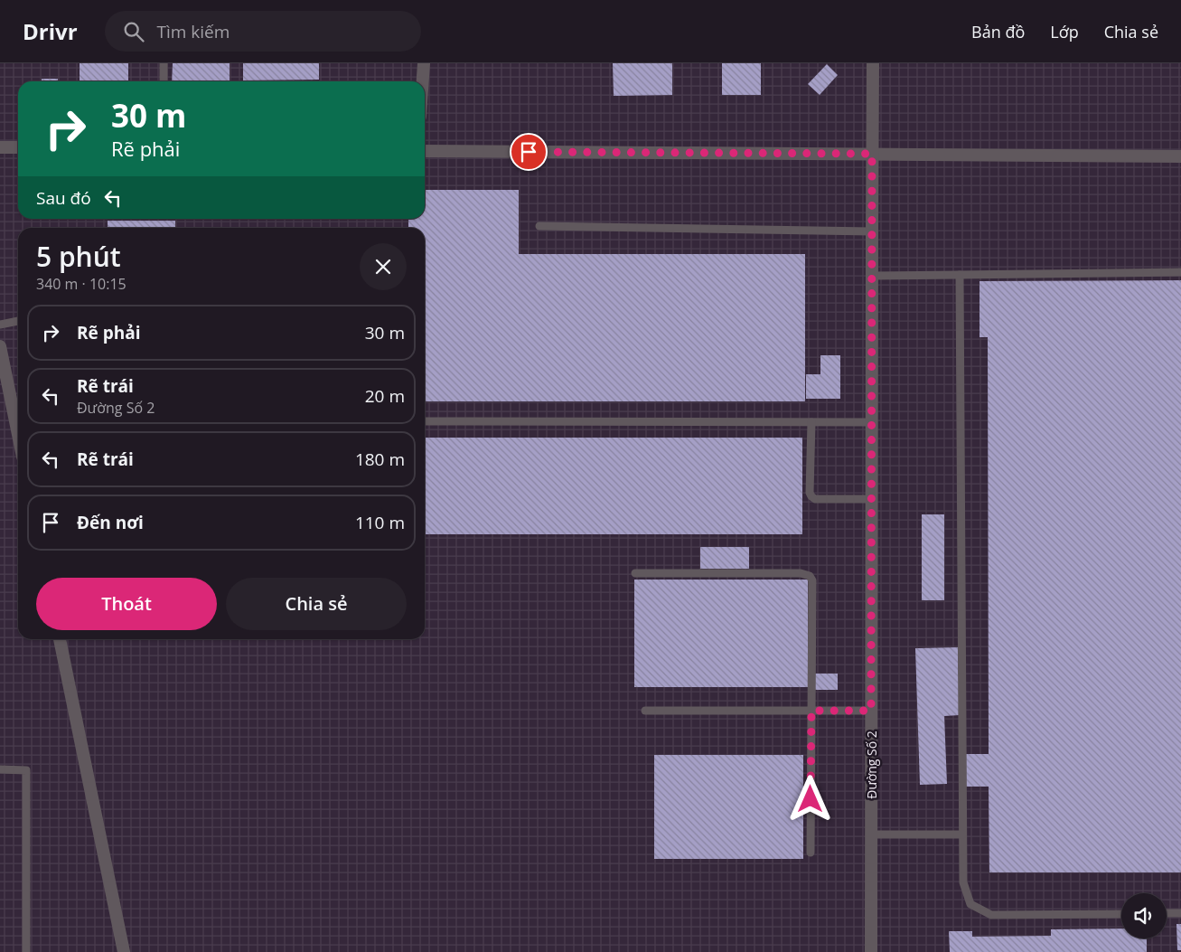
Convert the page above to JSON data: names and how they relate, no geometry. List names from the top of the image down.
{
  "streets": {
    "street": ["Đường Số 2"]
  },
  "page": {
    "header": "Drivr",
    "search": "Tìm kiếm",
    "nav": ["Bản đồ", "Lớp", "Chia sẻ"],
    "turn": ["30 m", "Rẽ phải"],
    "then": "Sau đó",
    "heading": ["5 phút", "340 m · 10:15"],
    "list": [
      {
        "name": "Rẽ phải",
        "value": "30 m"
      },
      {
        "name": "Rẽ trái",
        "note": "Đường Số 2",
        "value": "20 m"
      },
      {
        "name": "Rẽ trái",
        "value": "180 m"
      },
      {
        "name": "Đến nơi",
        "value": "110 m"
      }
    ],
    "buttons": ["Thoát", "Chia sẻ"]
  }
}
